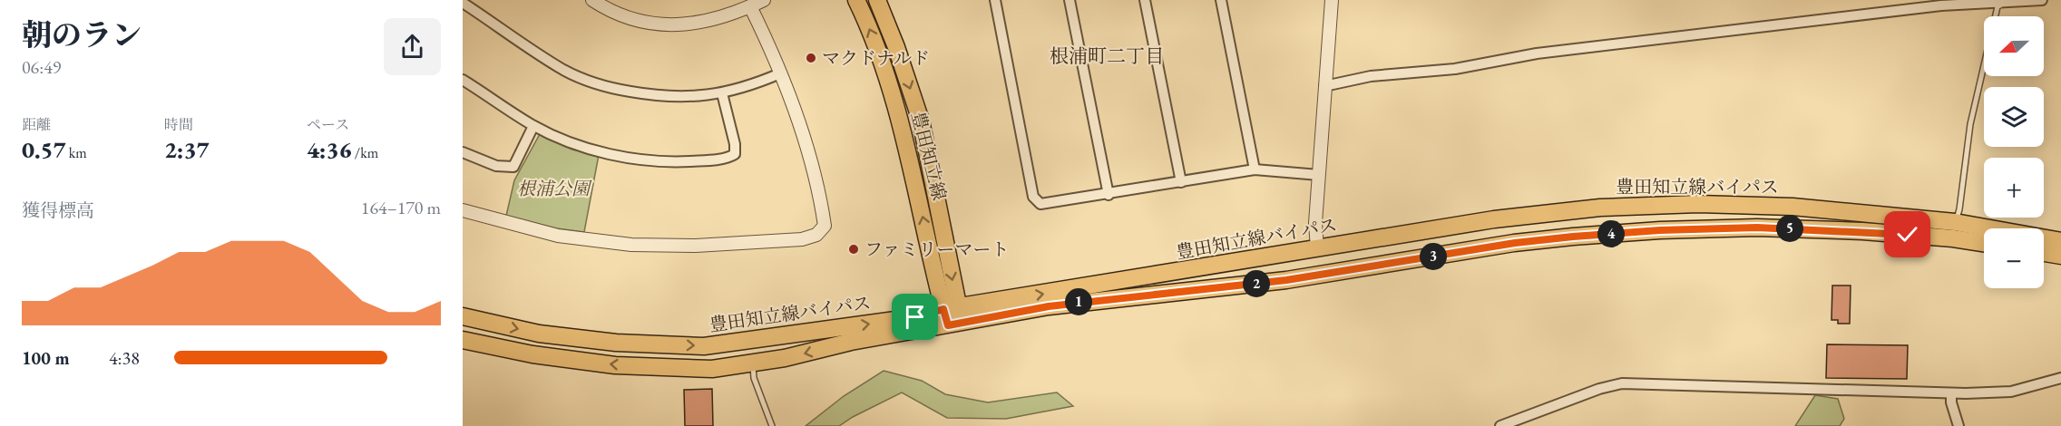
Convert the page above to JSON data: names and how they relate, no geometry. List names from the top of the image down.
{
  "streets": {
    "main road": ["豊田知立線", "豊田知立線バイパス"]
  },
  "crossings": [
    ["豊田知立線", "豊田知立線バイパス"]
  ],
  "districts": ["根浦町二丁目"],
  "parks": ["根浦公園"],
  "places": ["マクドナルド", "ファミリーマート"],
  "north": "left",
  "page": {
    "heading": ["朝のラン", "06:49"],
    "map_buttons": ["+", "−"],
    "stats": [
      ["距離", "0.57 km"],
      ["時間", "2:37"],
      ["ペース", "4:36 /km"]
    ],
    "chart": ["獲得標高", "164–170 m"],
    "pins": [
      "5",
      "4",
      "3",
      "2",
      "1"
    ],
    "list": [
      {
        "name": "100 m",
        "note": "4:38"
      }
    ]
  }
}
